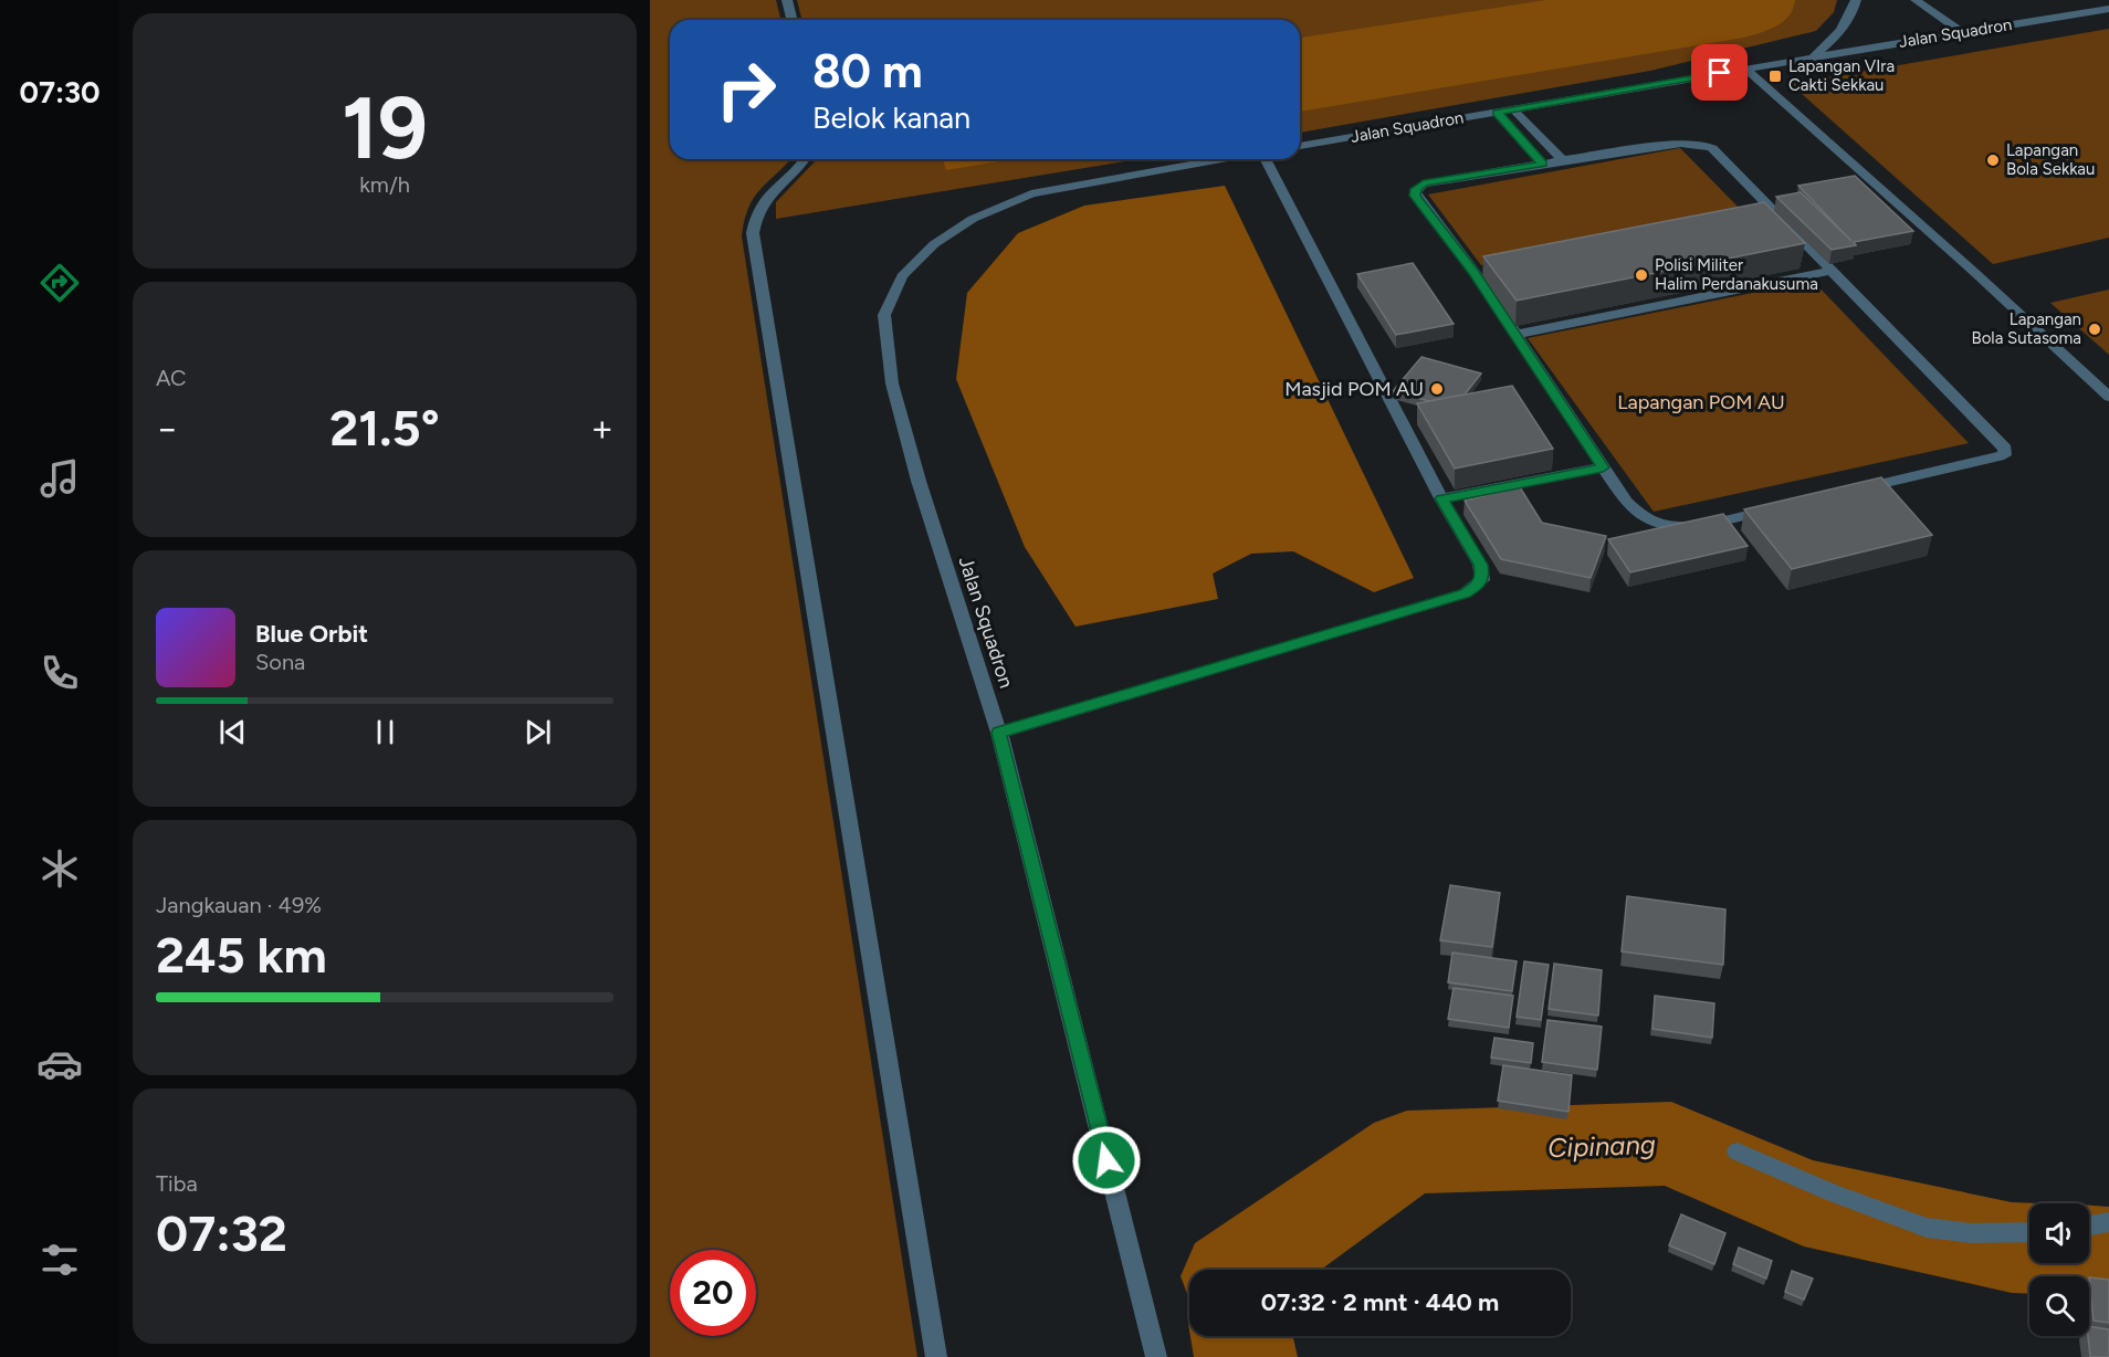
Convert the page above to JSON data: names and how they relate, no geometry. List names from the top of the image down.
{
  "streets": {
    "street": ["Jalan Squadron"]
  },
  "water": ["Cipinang"],
  "parks": ["Lapangan POM AU"],
  "places": {
    "transit": ["Lapangan VIra Cakti Sekkau"],
    "other": [
      "Lapangan Bola Sekkau",
      "Polisi Militer Halim Perdanakusuma",
      "Lapangan Bola Sutasoma",
      "Masjid POM AU"
    ]
  },
  "page": {
    "tabs": "07:30",
    "tile": [
      ["19", "km/h"],
      "AC",
      ["Jangkauan · 49%", "245 km"],
      ["Tiba", "07:32"]
    ],
    "turn": ["80 m", "Belok kanan"],
    "heat": ["−", "21.5°", "+"],
    "song": ["Blue Orbit", "Sona"],
    "limit": "20",
    "trip": "07:32 · 2 mnt · 440 m"
  }
}
